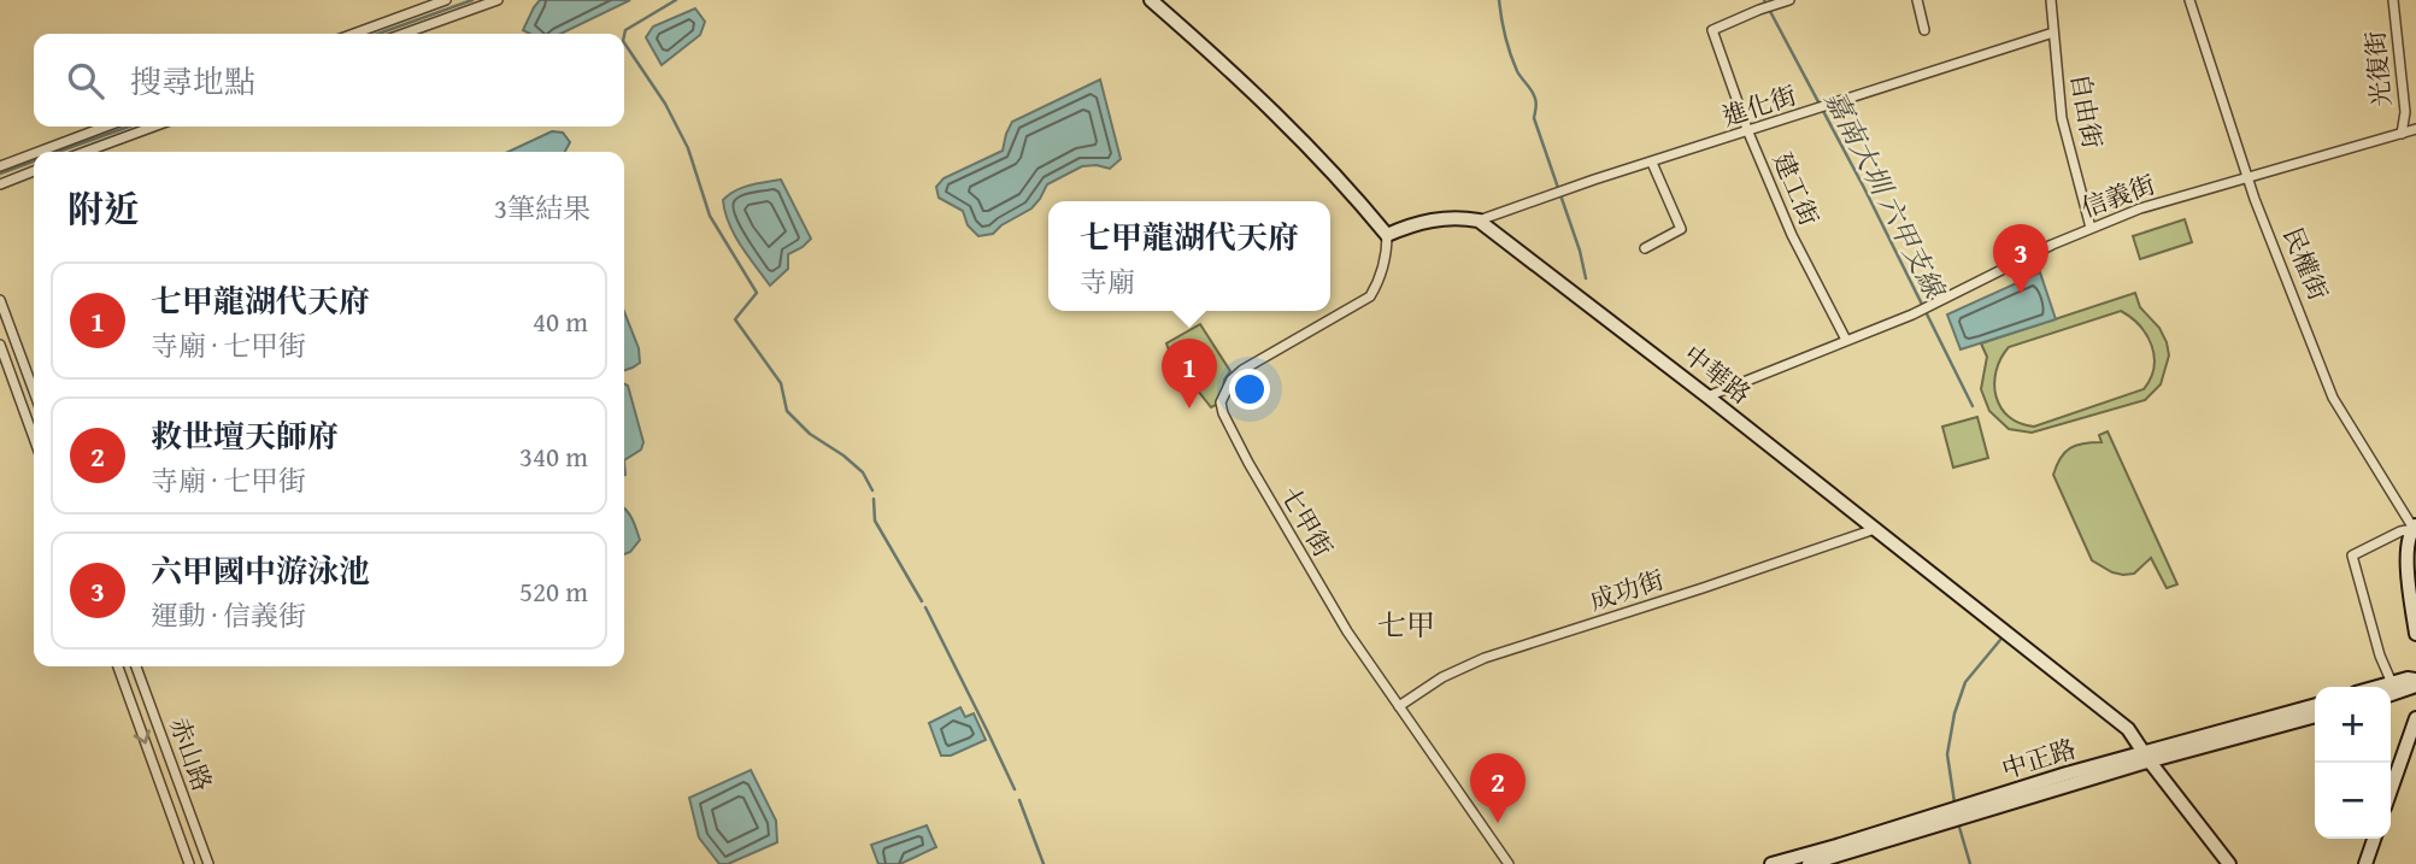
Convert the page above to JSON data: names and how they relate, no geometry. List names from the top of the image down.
{
  "streets": {
    "street": [
      "光復街",
      "進化街",
      "自由街",
      "建工街",
      "信義街",
      "民權街",
      "中華路",
      "七甲街",
      "成功街",
      "赤山路",
      "中正路"
    ]
  },
  "crossings": [
    ["光復街", "信義街"],
    ["進化街", "自由街"],
    ["進化街", "建工街"],
    ["進化街", "中華路"],
    ["自由街", "信義街"],
    ["建工街", "信義街"],
    ["信義街", "民權街"],
    ["信義街", "中華路"],
    ["中華路", "成功街"],
    ["中華路", "中正路"],
    ["七甲街", "成功街"]
  ],
  "districts": ["七甲"],
  "water": ["嘉南大圳 六甲支線"],
  "page": {
    "search": "搜尋地點",
    "heading": ["附近", "3筆結果"],
    "popup": ["七甲龍湖代天府", "寺廟"],
    "pins": ["3", "1", "2"],
    "list": [
      {
        "mark": "1",
        "name": "七甲龍湖代天府",
        "note": "寺廟 · 七甲街",
        "value": "40 m"
      },
      {
        "mark": "2",
        "name": "救世壇天師府",
        "note": "寺廟 · 七甲街",
        "value": "340 m"
      },
      {
        "mark": "3",
        "name": "六甲國中游泳池",
        "note": "運動 · 信義街",
        "value": "520 m"
      }
    ],
    "map_buttons": ["+", "−"]
  }
}
